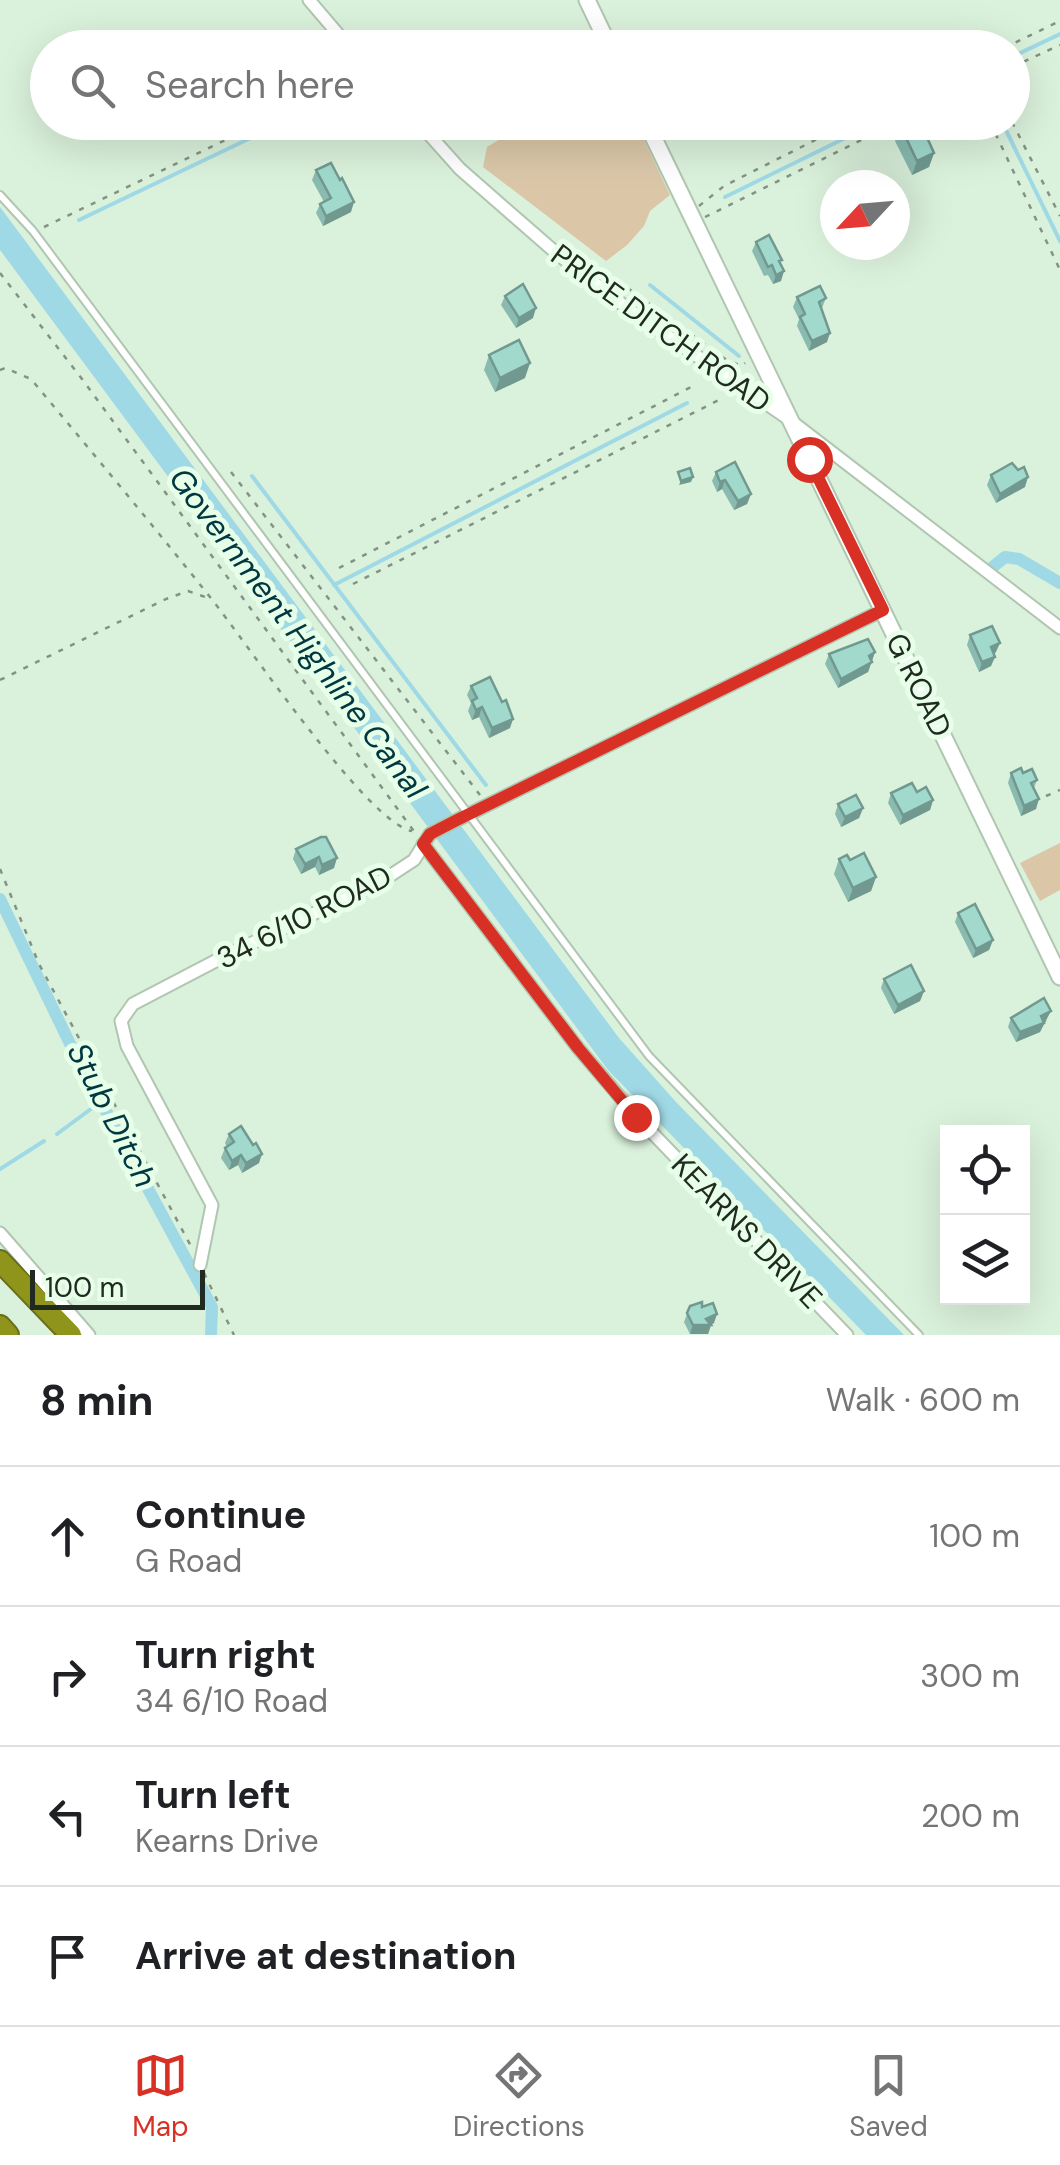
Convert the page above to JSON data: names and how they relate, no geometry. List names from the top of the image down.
{
  "streets": {
    "street": [
      "PRICE DITCH ROAD",
      "G ROAD",
      "34 6/10 ROAD",
      "KEARNS DRIVE"
    ]
  },
  "crossings": [
    ["PRICE DITCH ROAD", "G ROAD"],
    ["G ROAD", "34 6/10 ROAD"],
    ["34 6/10 ROAD", "KEARNS DRIVE"]
  ],
  "water": ["Government Highline Canal", "Stub Ditch"],
  "scale_bar": "100 m",
  "north": "bottom left",
  "page": {
    "search": "Search here",
    "scale": "100 m",
    "heading": ["8 min", "Walk · 600 m"],
    "list": [
      ["Continue", "G Road", "100 m"],
      ["Turn right", "34 6/10 Road", "300 m"],
      ["Turn left", "Kearns Drive", "200 m"],
      "Arrive at destination"
    ],
    "nav": ["Map", "Directions", "Saved"]
  }
}
